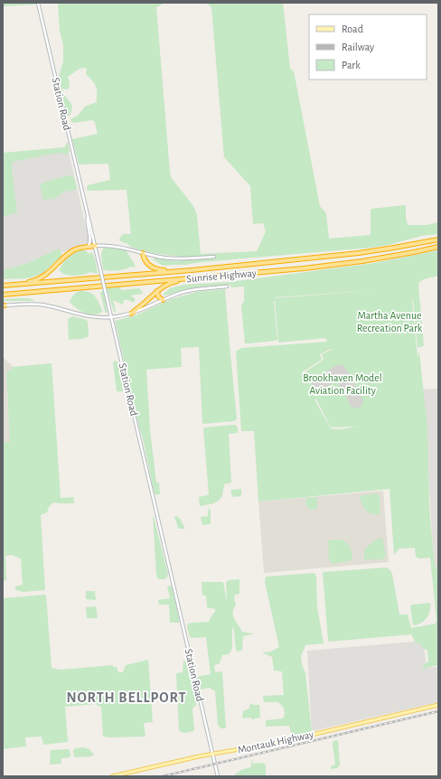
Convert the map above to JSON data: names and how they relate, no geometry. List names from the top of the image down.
{
  "streets": {
    "highway": ["Sunrise Highway"],
    "main road": ["Station Road", "Montauk Highway"]
  },
  "crossings": [
    ["Station Road", "Montauk Highway"]
  ],
  "districts": ["NORTH BELLPORT"],
  "parks": ["Martha Avenue Recreation Park", "Brookhaven Model Aviation Facility"],
  "legend": ["Road", "Railway", "Park"]
}
